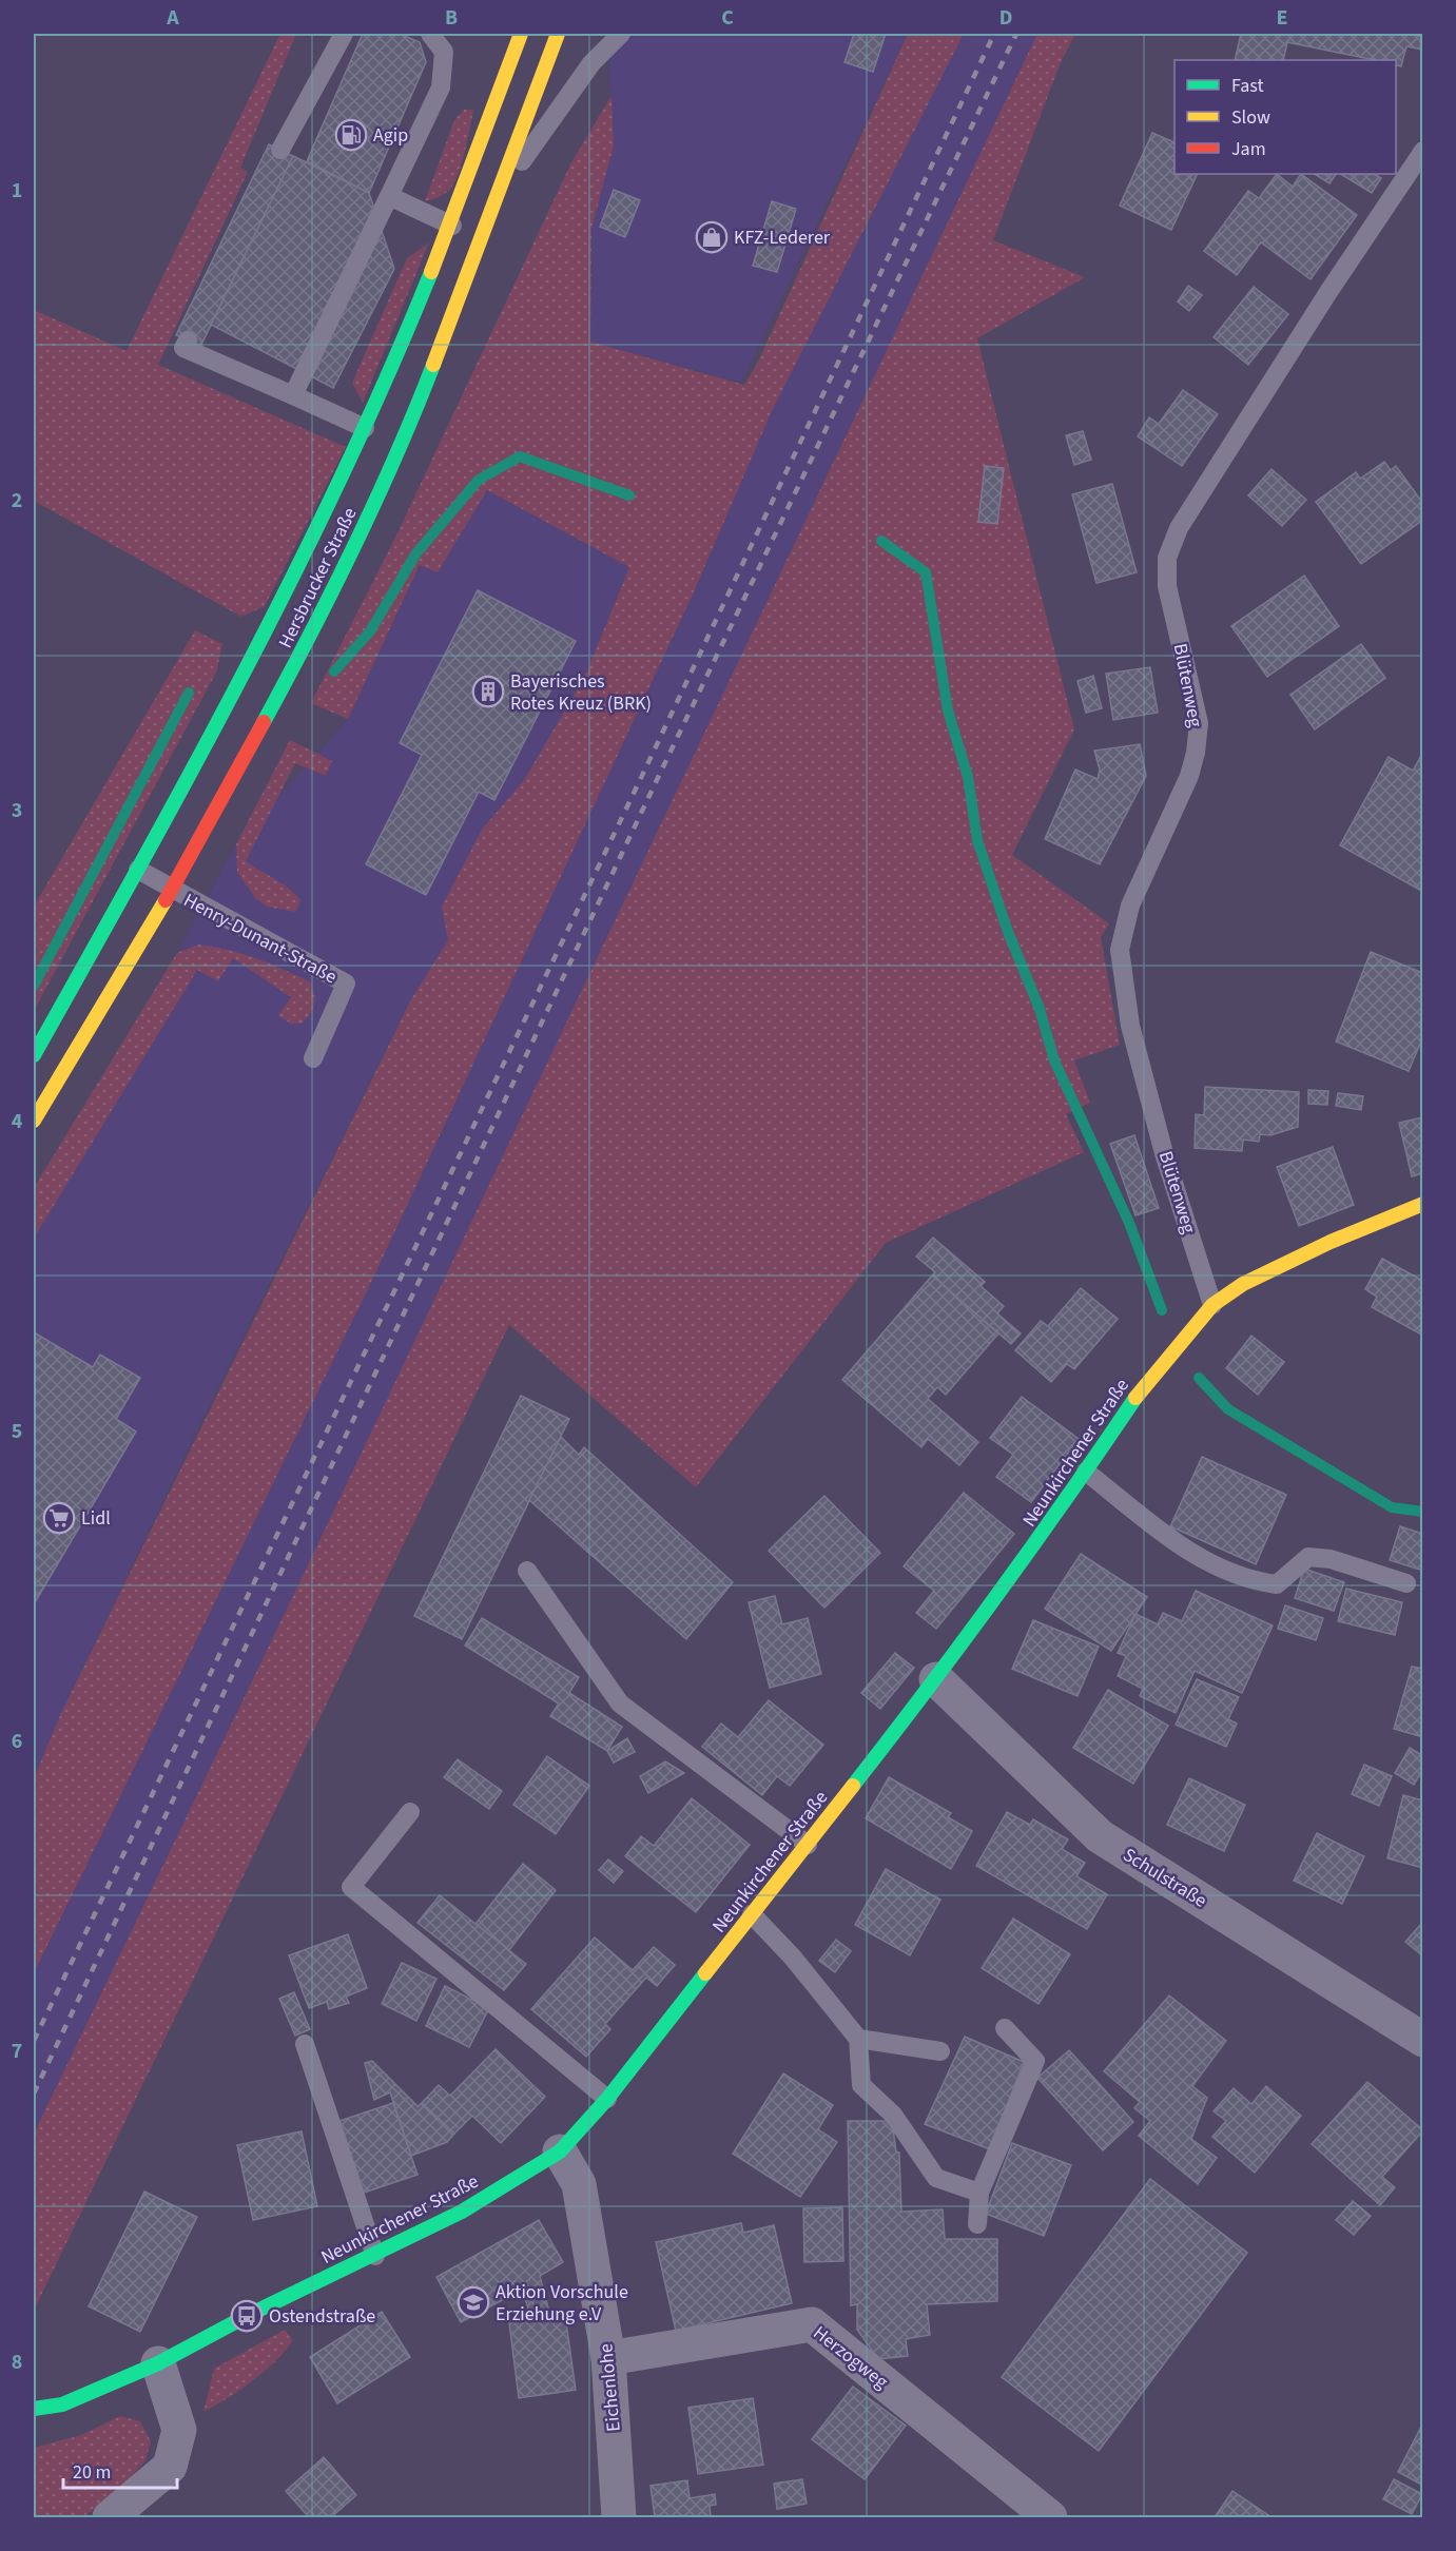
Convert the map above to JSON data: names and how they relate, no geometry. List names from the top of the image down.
{
  "streets": {
    "main road": ["Hersbrucker Straße", "Neunkirchener Straße"],
    "street": ["Schulstraße", "Herzogweg", "Eichenlohe"],
    "lane": ["Blütenweg", "Henry-Dunant-Straße"]
  },
  "crossings": [
    ["Hersbrucker Straße", "Henry-Dunant-Straße"],
    ["Blütenweg", "Neunkirchener Straße"],
    ["Neunkirchener Straße", "Schulstraße"],
    ["Neunkirchener Straße", "Eichenlohe"],
    ["Herzogweg", "Eichenlohe"]
  ],
  "places": {
    "fuel station": ["Agip"],
    "shop": ["KFZ-Lederer"],
    "building": ["Bayerisches Rotes Kreuz (BRK)"],
    "supermarket": ["Lidl"],
    "school or university": ["Aktion Vorschule Erziehung e.V"],
    "bus stop": ["Ostendstraße"]
  },
  "legend": ["Fast", "Slow", "Jam"],
  "scale_bar": "20 m",
  "grid": {
    "columns": [
      "A",
      "B",
      "C",
      "D",
      "E"
    ],
    "rows": [
      "1",
      "2",
      "3",
      "4",
      "5",
      "6",
      "7",
      "8"
    ]
  }
}
